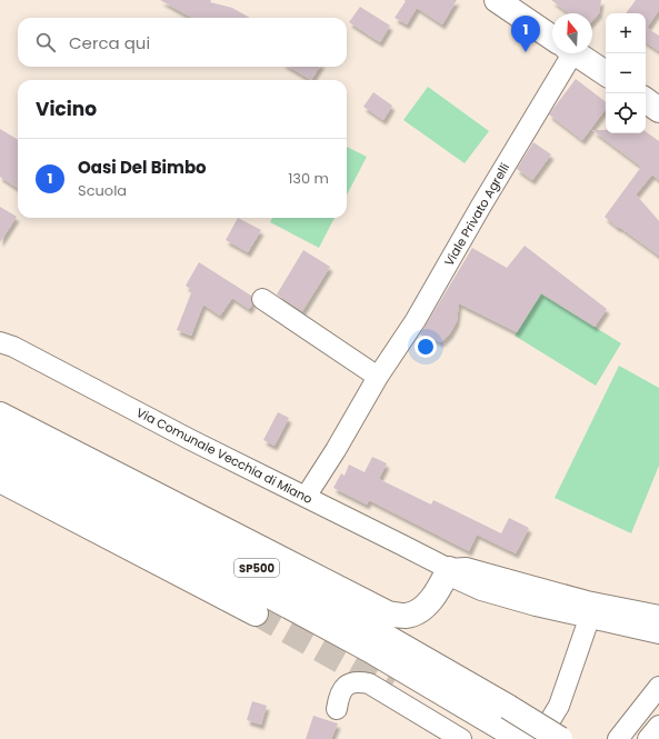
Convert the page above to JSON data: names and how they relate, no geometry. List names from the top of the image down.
{
  "streets": {
    "main road": ["SP500"],
    "street": ["Viale Privato Agrelli", "Via Comunale Vecchia di Miano"]
  },
  "crossings": [
    ["Viale Privato Agrelli", "Via Comunale Vecchia di Miano"]
  ],
  "north": "top",
  "page": {
    "map_buttons": ["+", "−"],
    "pins": "1",
    "search": "Cerca qui",
    "heading": "Vicino",
    "list": [
      {
        "mark": "1",
        "name": "Oasi Del Bimbo",
        "note": "Scuola",
        "value": "130 m"
      }
    ]
  }
}
